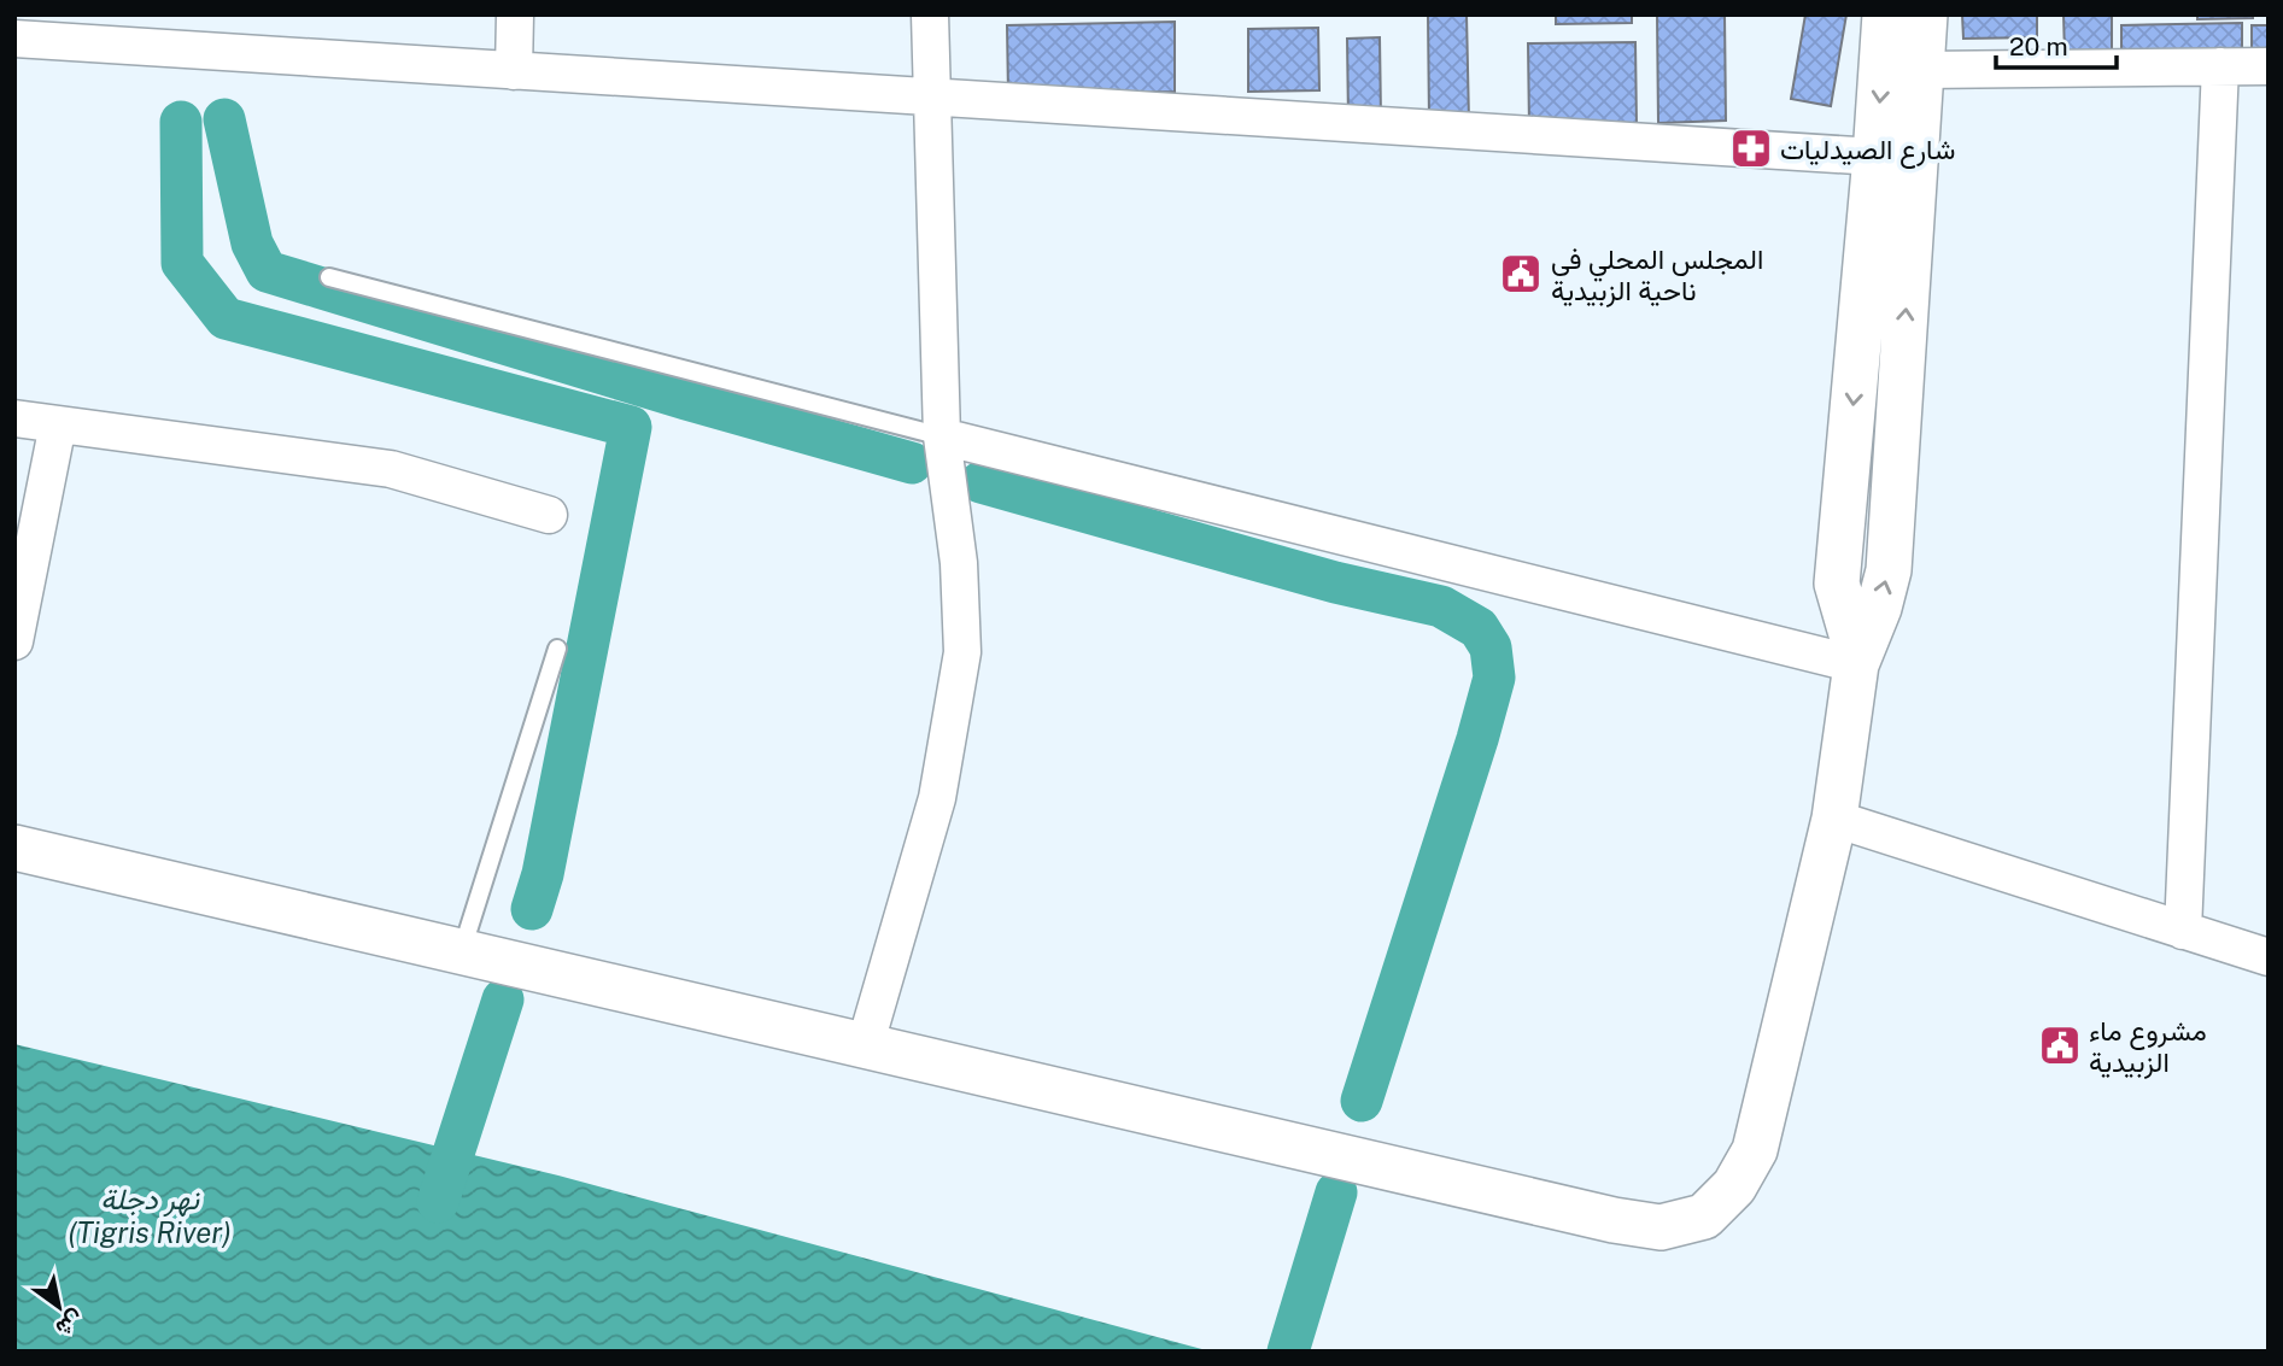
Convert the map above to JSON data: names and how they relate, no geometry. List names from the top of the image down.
{
  "water": ["نهر دجلة (Tigris River)"],
  "places": {
    "pharmacy": ["شارع الصيدليات"],
    "public building": ["المجلس المحلي في ناحية الزبيدية", "مشروع ماء الزبيدية"]
  },
  "scale_bar": "20 m",
  "north": "bottom right"
}
